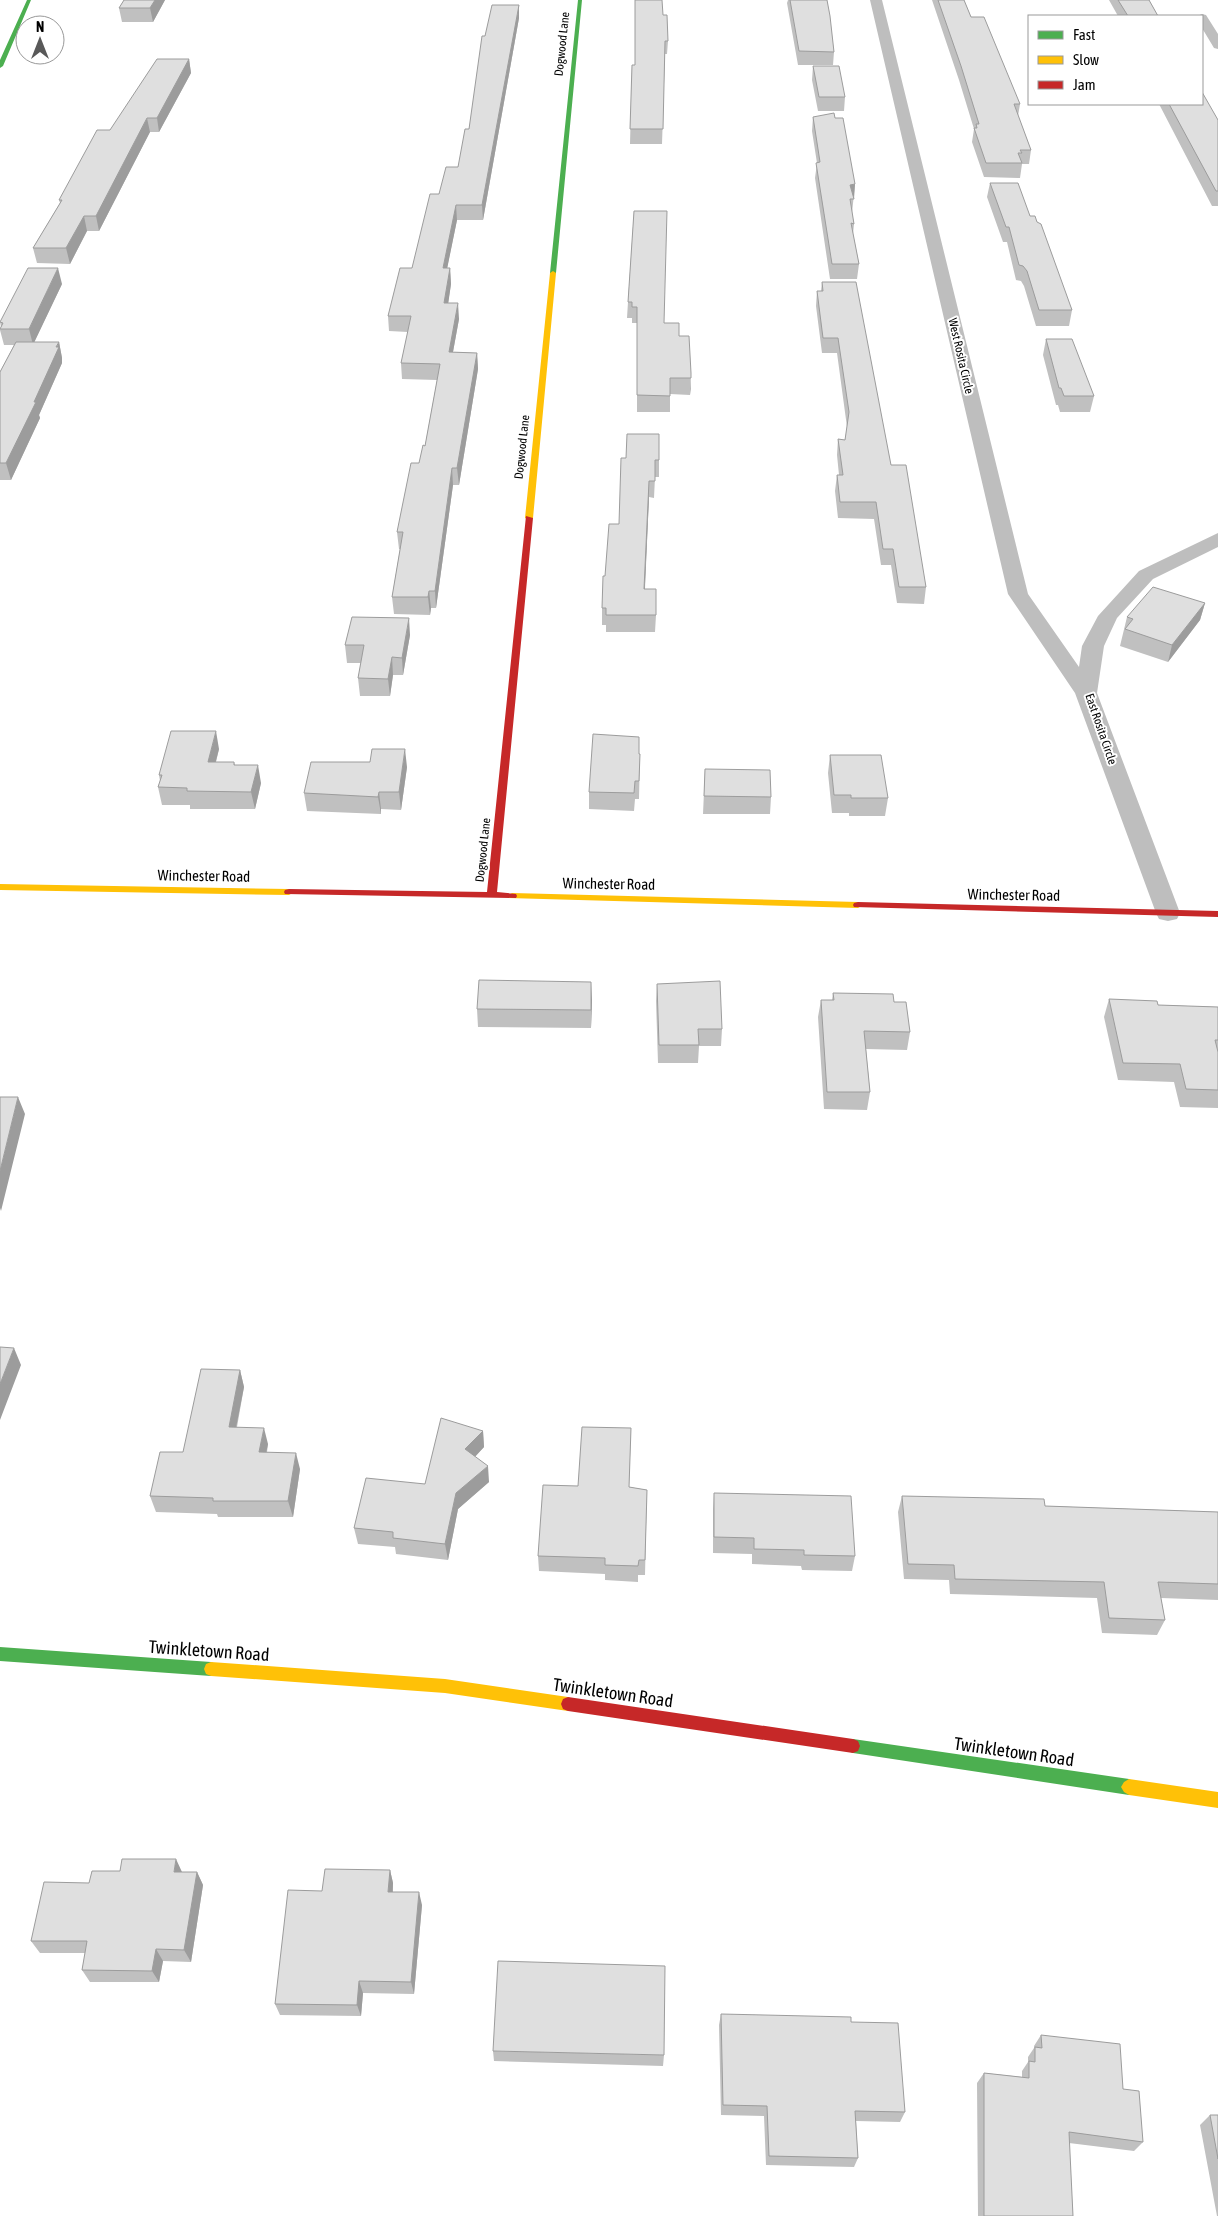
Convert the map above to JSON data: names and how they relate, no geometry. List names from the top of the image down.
{
  "streets": {
    "street": [
      "Dogwood Lane",
      "West Rosita Circle",
      "East Rosita Circle",
      "Winchester Road",
      "Twinkletown Road"
    ]
  },
  "crossings": [
    ["Dogwood Lane", "Winchester Road"],
    ["West Rosita Circle", "East Rosita Circle"],
    ["East Rosita Circle", "Winchester Road"]
  ],
  "legend": ["Fast", "Slow", "Jam"],
  "north": "top"
}
